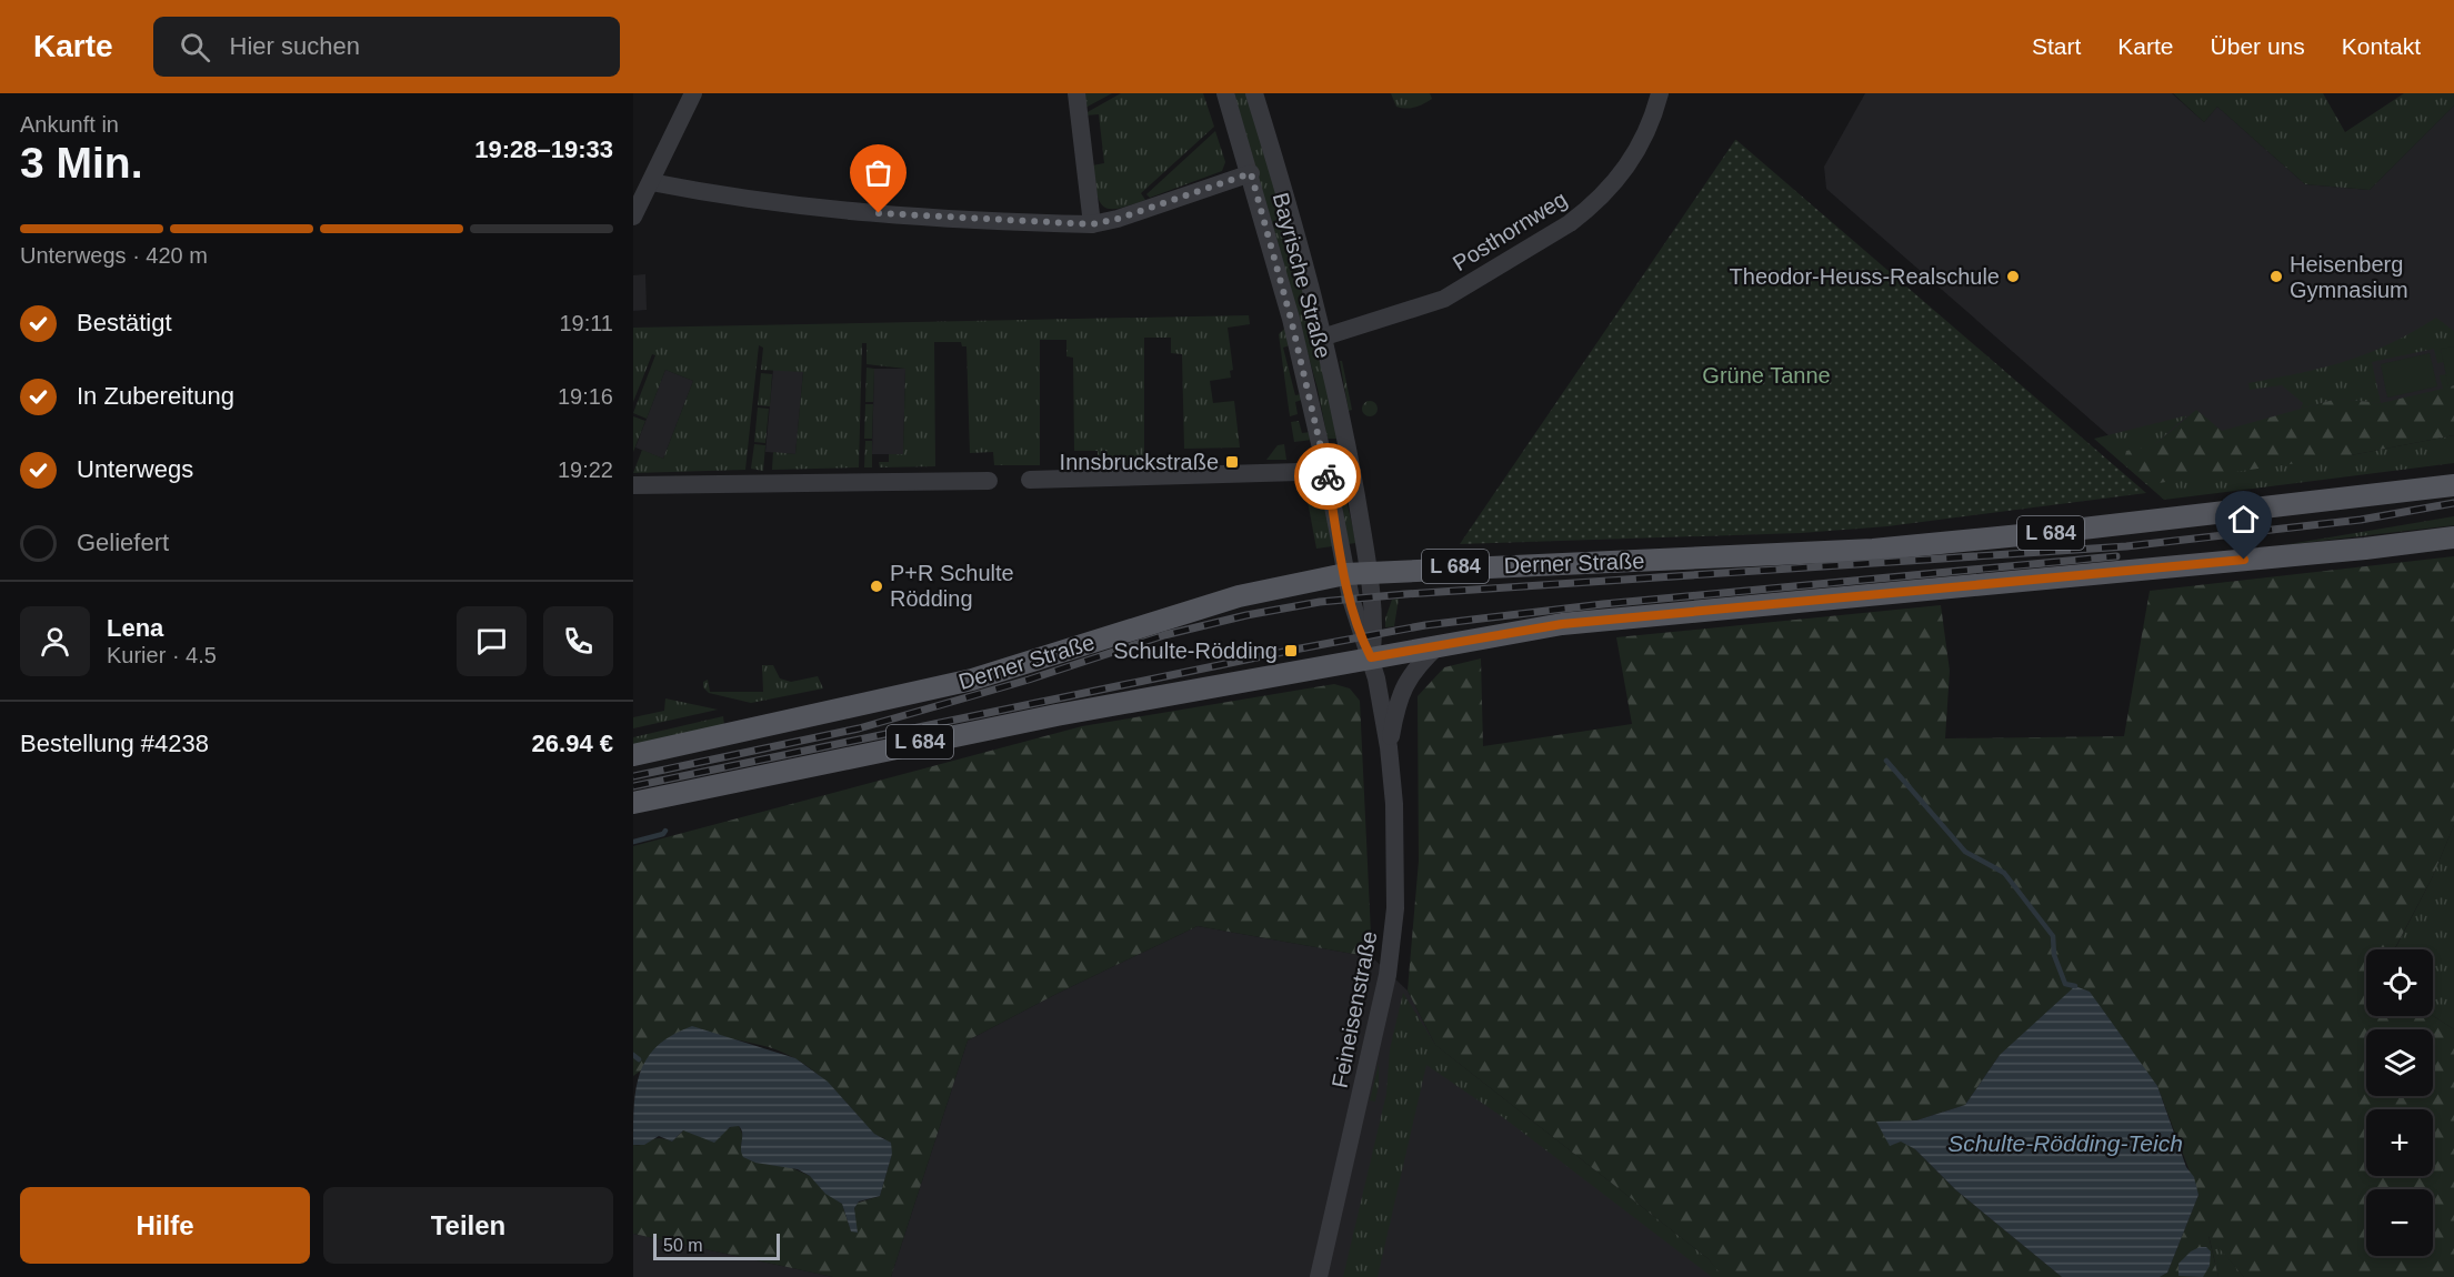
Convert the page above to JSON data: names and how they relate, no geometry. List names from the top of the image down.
{
  "streets": {
    "main road": ["L 684", "Derner Straße"],
    "street": ["Posthornweg", "Bayrische Straße", "Feineisenstraße"]
  },
  "crossings": [
    ["Posthornweg", "Bayrische Straße"],
    ["Bayrische Straße", "L 684"],
    ["Bayrische Straße", "Derner Straße"],
    ["Bayrische Straße", "Feineisenstraße"],
    ["L 684", "Feineisenstraße"],
    ["Derner Straße", "Feineisenstraße"]
  ],
  "water": ["Schulte-Rödding-Teich"],
  "parks": ["Grüne Tanne"],
  "places": {
    "other": ["Theodor-Heuss-Realschule", "Heisenberg Gymnasium", "P+R Schulte Rödding"],
    "transit": ["Innsbruckstraße", "Schulte-Rödding"]
  },
  "scale_bar": "50 m",
  "page": {
    "header": "Karte",
    "search": "Hier suchen",
    "nav": [
      "Start",
      "Karte",
      "Über uns",
      "Kontakt"
    ],
    "heading": ["3 Min.", "Ankunft in", "19:28–19:33"],
    "panel": [
      "Lena",
      "Kurier · 4.5",
      "Bestellung #4238",
      "26.94 €"
    ],
    "bar": "Unterwegs · 420 m",
    "list": [
      ["Bestätigt", "19:11"],
      ["In Zubereitung", "19:16"],
      ["Unterwegs", "19:22"],
      "Geliefert"
    ],
    "map_buttons": ["+", "−"],
    "buttons": ["Hilfe", "Teilen"],
    "scale": "50 m"
  }
}
